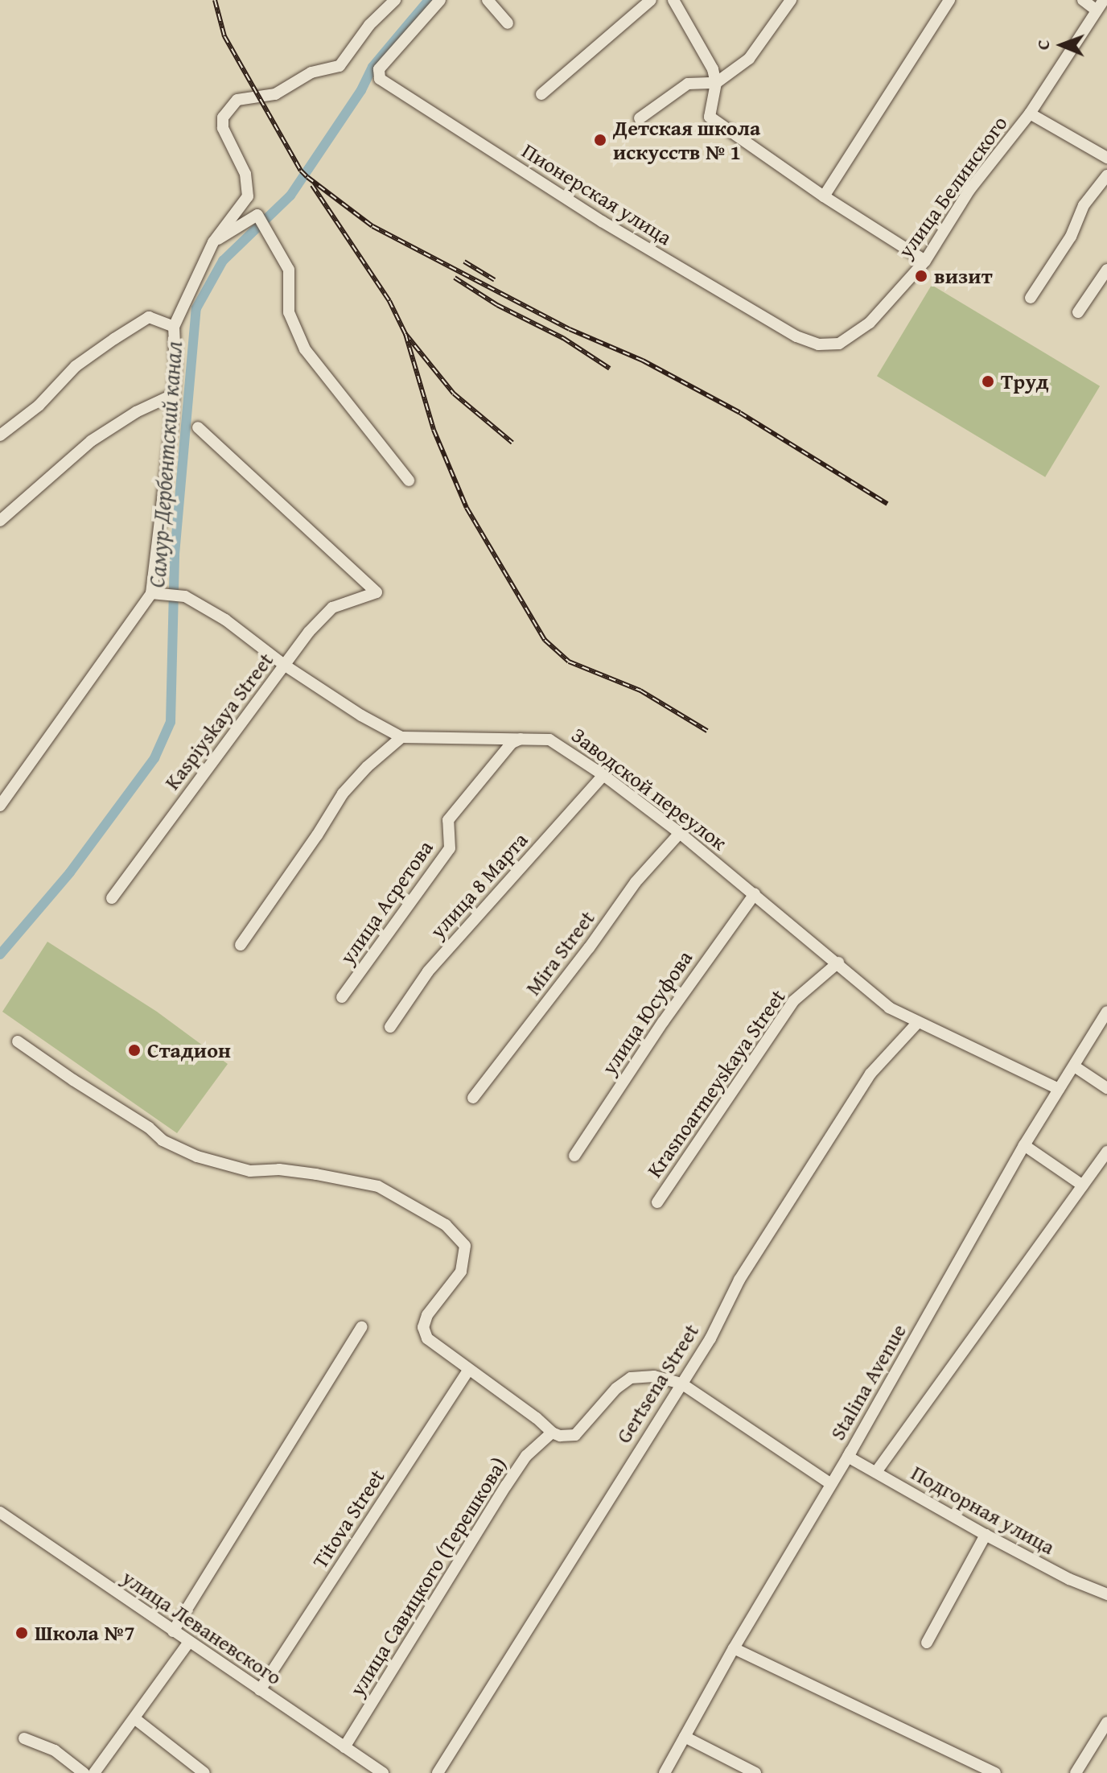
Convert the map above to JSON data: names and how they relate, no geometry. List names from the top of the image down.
{
  "streets": {
    "street": [
      "улица Белинского",
      "Пионерская улица",
      "Kaspiyskaya Street",
      "Заводской переулок",
      "улица 8 Марта",
      "улица Асретова",
      "Mira Street",
      "улица Юсуфова",
      "Krasnoarmeyskaya Street",
      "Stalina Avenue",
      "Gertsena Street",
      "Подгорная улица",
      "Titova Street",
      "улица Савицкого (Терешкова)",
      "улица Леваневского"
    ]
  },
  "crossings": [
    ["улица Белинского", "Пионерская улица"],
    ["Kaspiyskaya Street", "Заводской переулок"],
    ["Заводской переулок", "улица 8 Марта"],
    ["Заводской переулок", "улица Асретова"],
    ["Заводской переулок", "Mira Street"],
    ["Заводской переулок", "улица Юсуфова"],
    ["Заводской переулок", "Krasnoarmeyskaya Street"],
    ["Заводской переулок", "Stalina Avenue"],
    ["Заводской переулок", "Gertsena Street"],
    ["Stalina Avenue", "Подгорная улица"],
    ["Titova Street", "улица Леваневского"],
    ["улица Савицкого (Терешкова)", "улица Леваневского"]
  ],
  "water": ["Самур-Дербентский канал"],
  "places": [
    "Детская школа искусств № 1",
    "визит",
    "Труд",
    "Стадион",
    "Школа №7"
  ],
  "north": "left"
}
